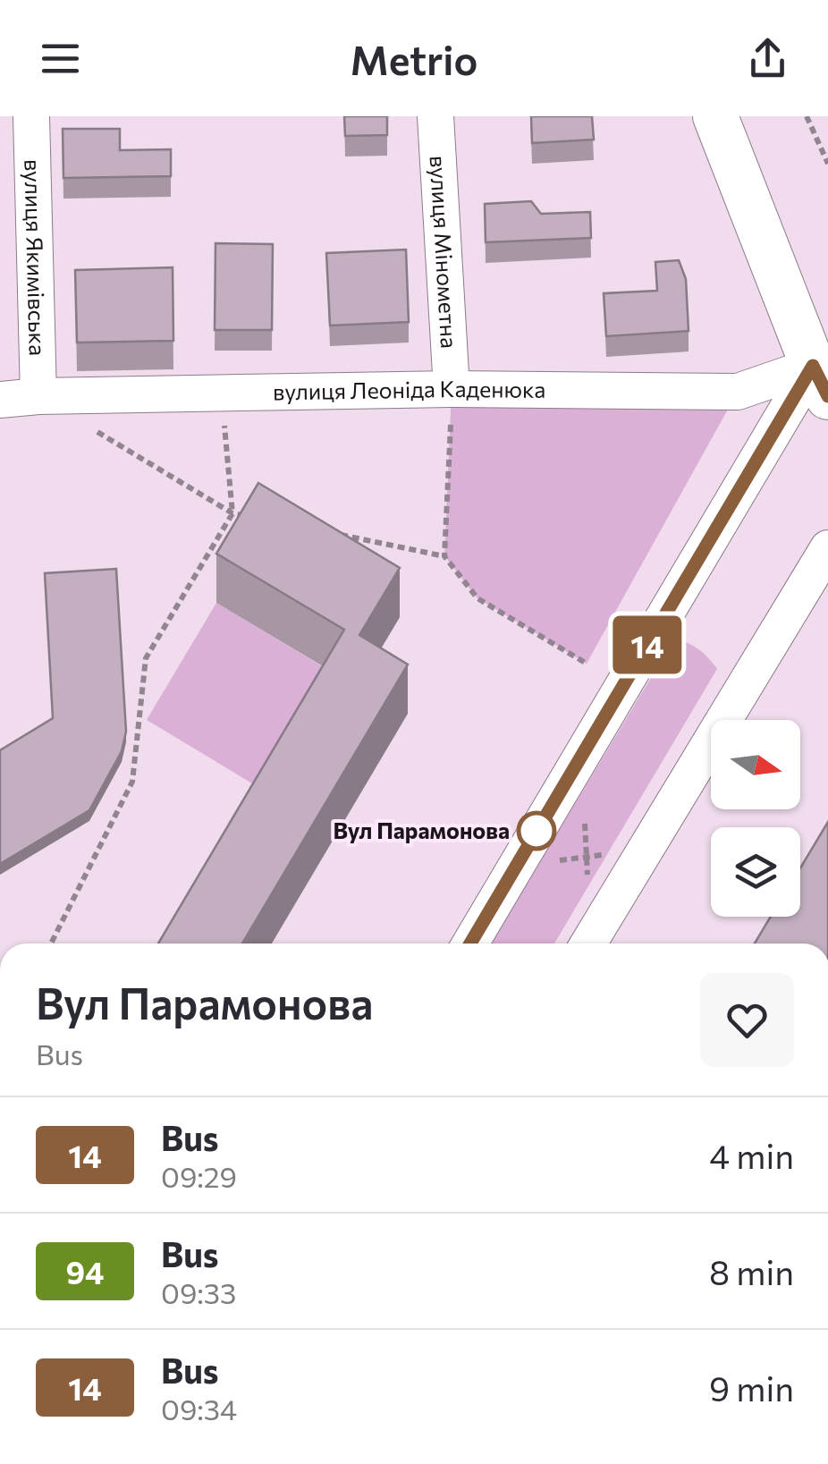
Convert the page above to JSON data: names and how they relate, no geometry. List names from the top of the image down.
{
  "streets": {
    "street": ["вулиця Мінометна", "вулиця Якимівська", "вулиця Леоніда Каденюка"]
  },
  "crossings": [
    ["вулиця Мінометна", "вулиця Леоніда Каденюка"],
    ["вулиця Якимівська", "вулиця Леоніда Каденюка"]
  ],
  "places": ["Вул Парамонова"],
  "lines": ["bus line 14"],
  "north": "right",
  "page": {
    "header": "Metrio",
    "on_map": "14",
    "heading": ["Вул Парамонова", "Bus"],
    "list": [
      {
        "mark": "14",
        "name": "Bus",
        "note": "09:29",
        "value": "4 min"
      },
      {
        "mark": "94",
        "name": "Bus",
        "note": "09:33",
        "value": "8 min"
      },
      {
        "mark": "14",
        "name": "Bus",
        "note": "09:34",
        "value": "9 min"
      }
    ]
  }
}
